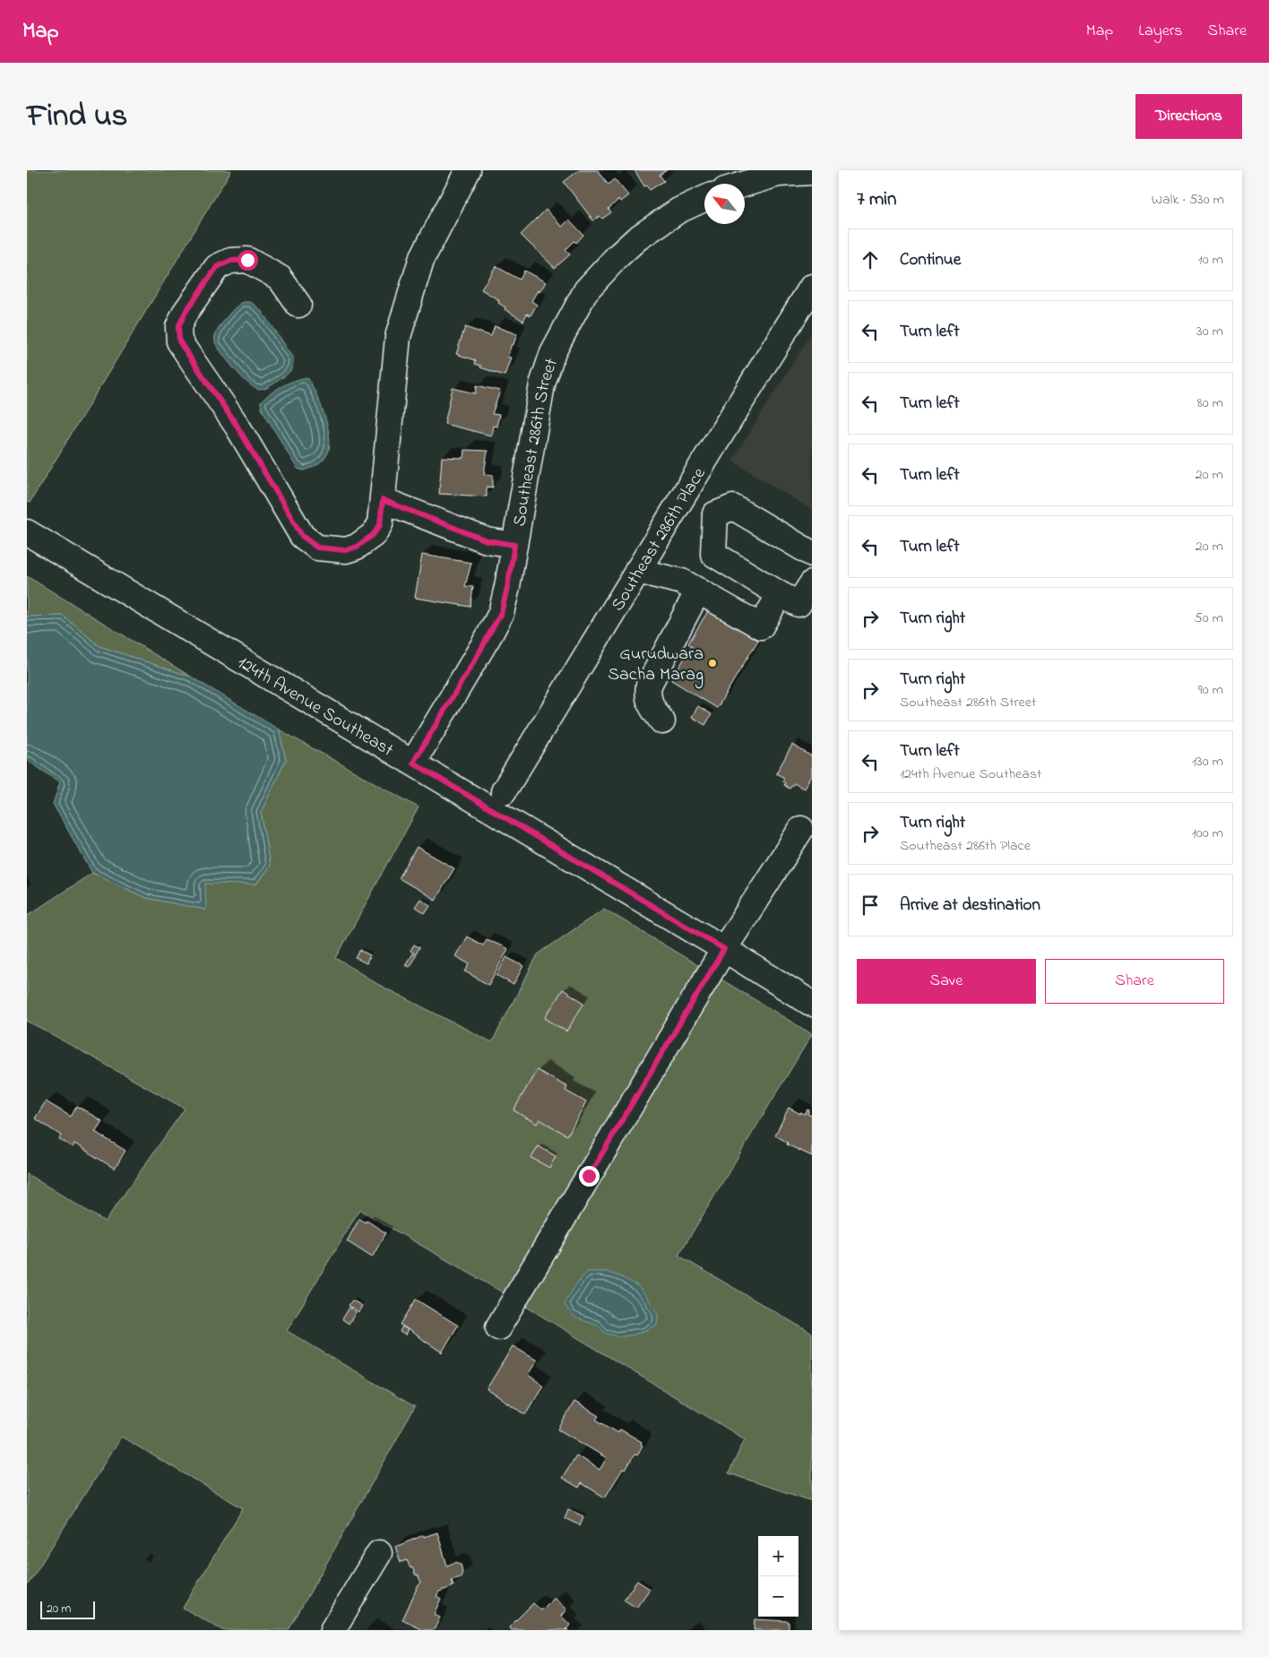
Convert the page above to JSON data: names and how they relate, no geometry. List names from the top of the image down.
{
  "streets": {
    "street": ["Southeast 286th Street", "Southeast 286th Place", "124th Avenue Southeast"]
  },
  "crossings": [
    ["Southeast 286th Street", "124th Avenue Southeast"]
  ],
  "places": ["Gurudwara Sacha Marag"],
  "scale_bar": "20 m",
  "north": "top left",
  "page": {
    "header": "Map",
    "nav": ["Map", "Layers", "Share"],
    "title": "Find us",
    "buttons": [
      "Directions",
      ["Save", "Share"]
    ],
    "heading": ["7 min", "Walk · 530 m"],
    "list": [
      ["Continue", "10 m"],
      ["Turn left", "30 m"],
      ["Turn left", "80 m"],
      ["Turn left", "20 m"],
      ["Turn left", "20 m"],
      ["Turn right", "50 m"],
      ["Turn right", "Southeast 286th Street", "90 m"],
      ["Turn left", "124th Avenue Southeast", "130 m"],
      ["Turn right", "Southeast 286th Place", "100 m"],
      "Arrive at destination"
    ],
    "map_buttons": ["+", "−"],
    "scale": "20 m"
  }
}
